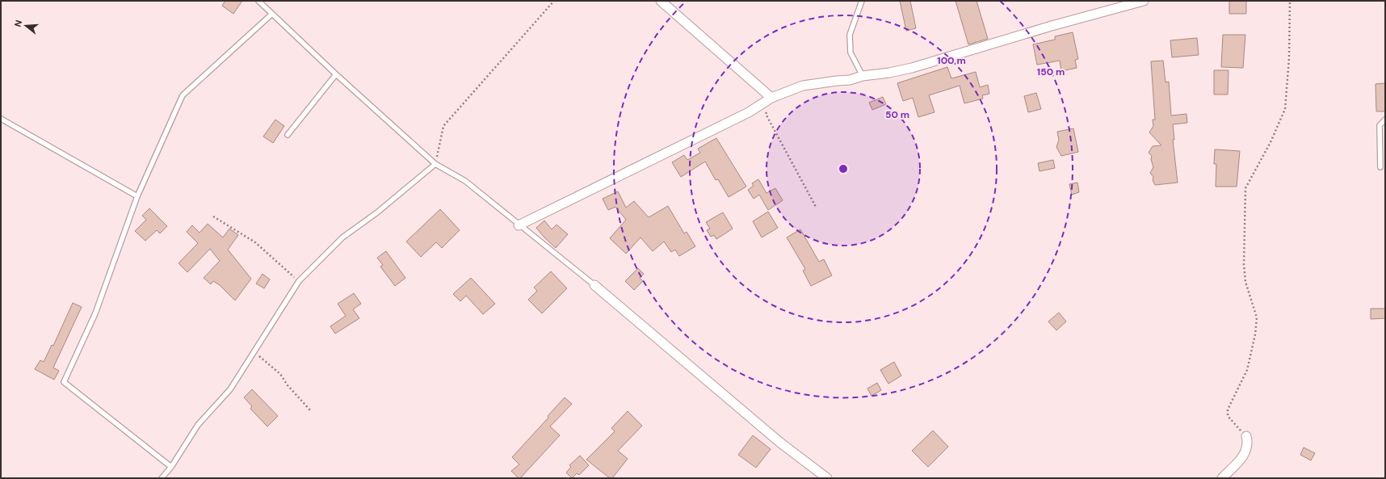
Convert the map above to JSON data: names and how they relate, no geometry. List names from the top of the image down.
{
  "north": "left",
  "rings": ["100 m", "150 m", "50 m"]
}
